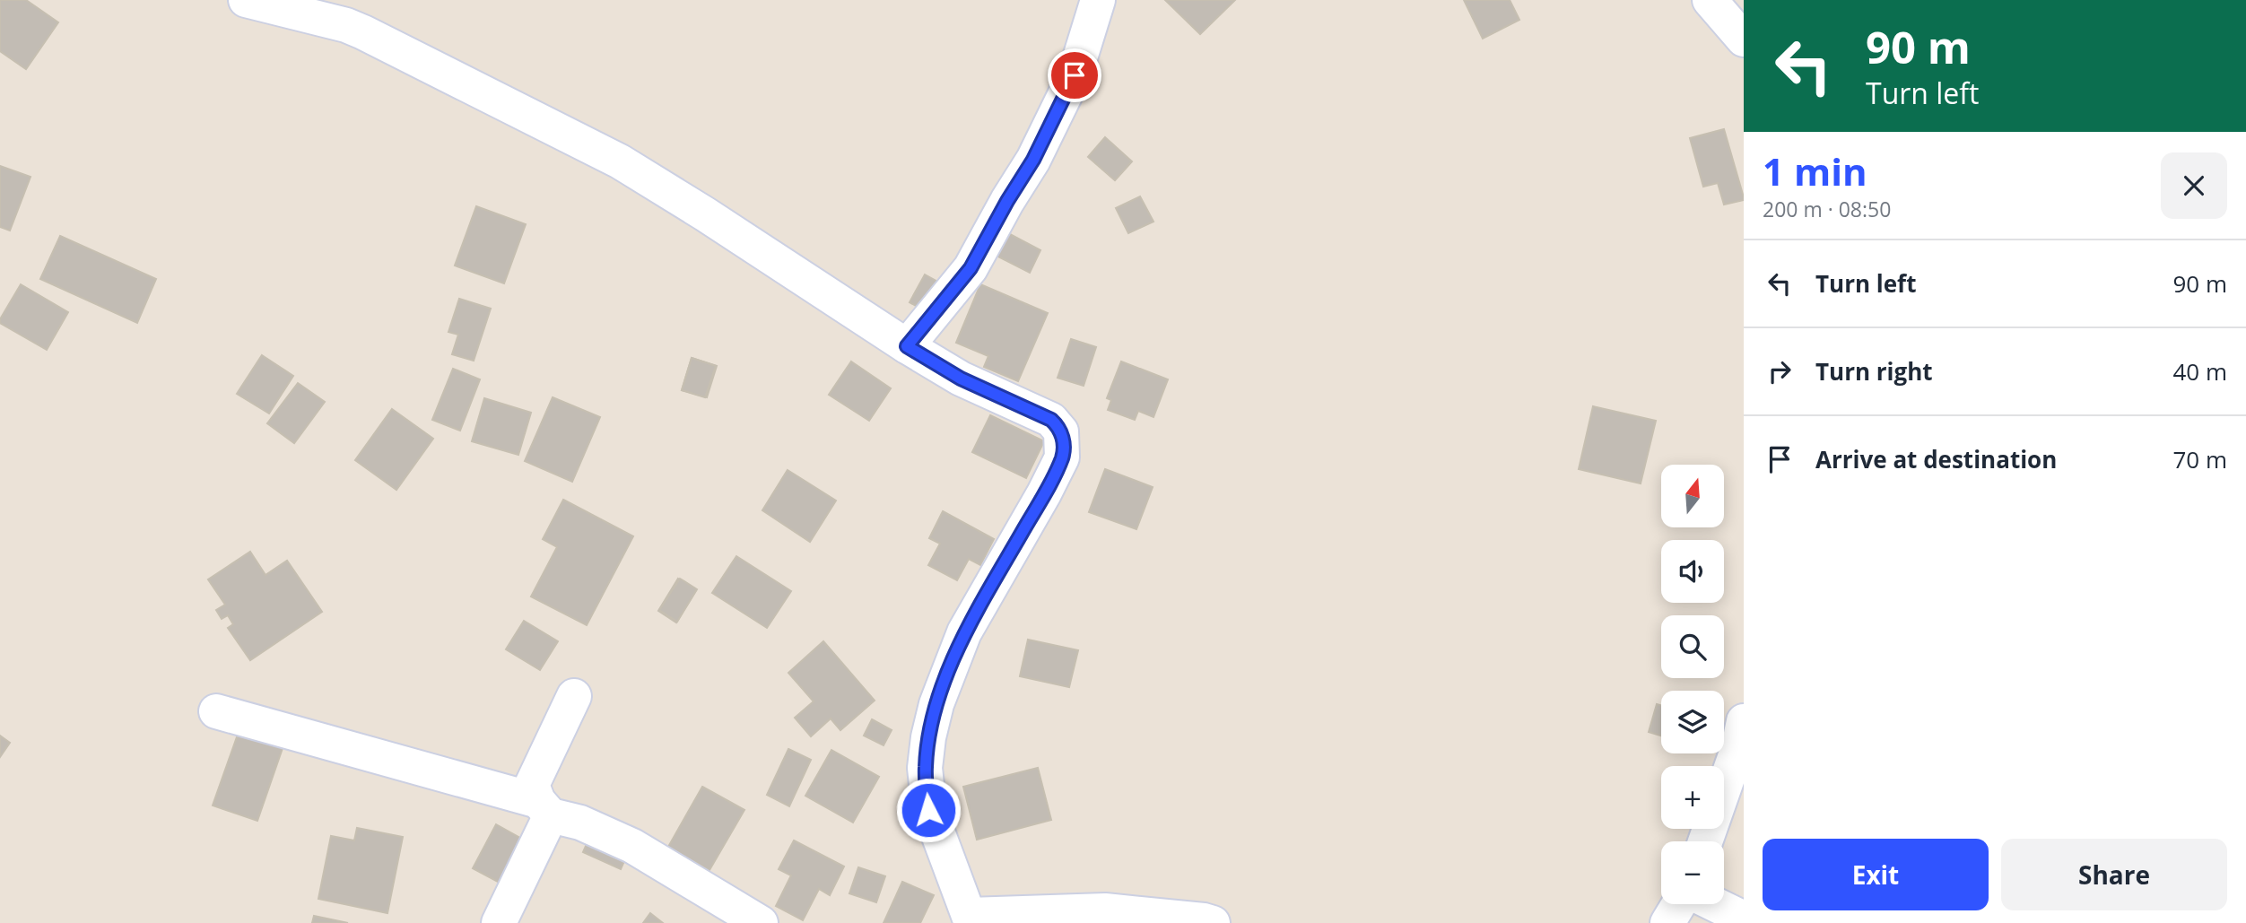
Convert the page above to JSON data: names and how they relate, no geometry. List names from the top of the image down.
{
  "north": "top",
  "page": {
    "turn": ["90 m", "Turn left"],
    "heading": ["1 min", "200 m · 08:50"],
    "list": [
      {
        "name": "Turn left",
        "value": "90 m"
      },
      {
        "name": "Turn right",
        "value": "40 m"
      },
      {
        "name": "Arrive at destination",
        "value": "70 m"
      }
    ],
    "map_buttons": ["+", "−"],
    "buttons": ["Exit", "Share"]
  }
}
